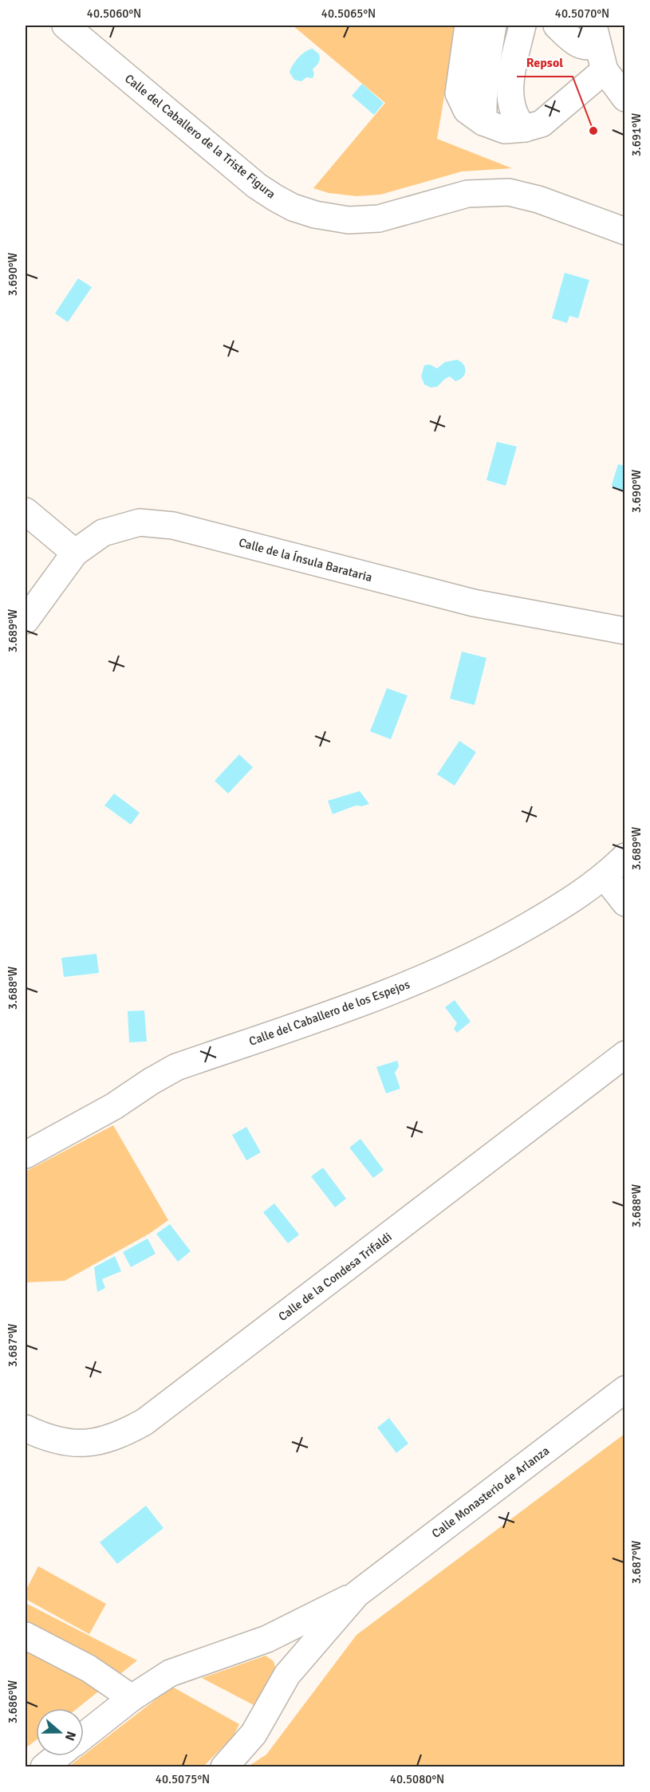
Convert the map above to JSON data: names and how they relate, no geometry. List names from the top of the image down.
{
  "streets": {
    "street": [
      "Calle del Caballero de la Triste Figura",
      "Calle de la Ínsula Barataria",
      "Calle del Caballero de los Espejos",
      "Calle de la Condesa Trifaldi",
      "Calle Monasterio de Arlanza"
    ]
  },
  "places": ["Repsol"],
  "north": "right",
  "coordinates": [
    "40.5060°N",
    "40.5065°N",
    "40.5070°N",
    "3.691°W",
    "3.690°W",
    "3.689°W",
    "3.688°W",
    "3.687°W",
    "3.686°W",
    "40.5075°N",
    "40.5080°N"
  ]
}
